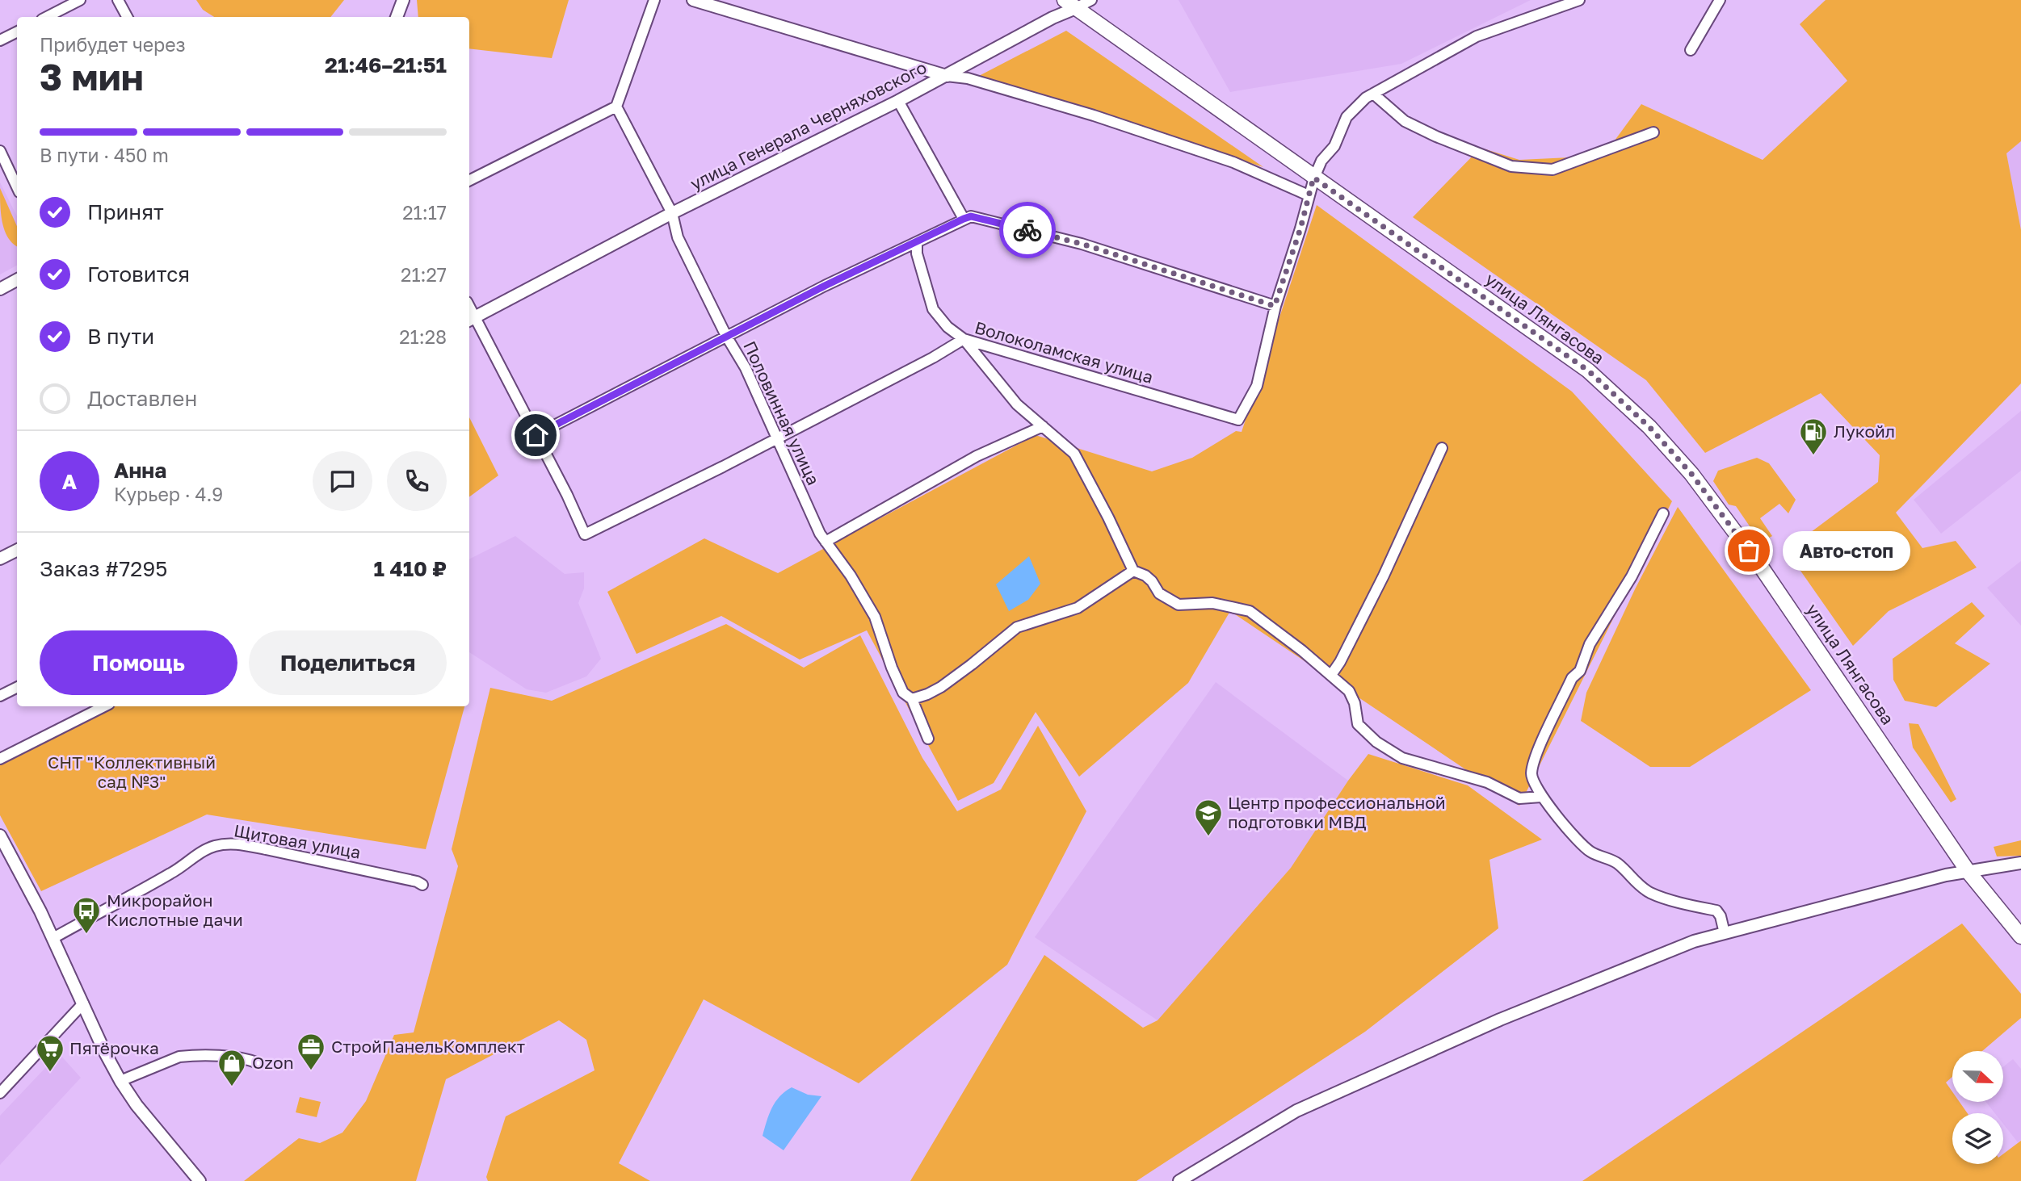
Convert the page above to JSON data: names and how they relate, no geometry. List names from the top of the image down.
{
  "streets": {
    "main road": ["улица Лянгасова"],
    "street": [
      "улица Генерала Черняховского",
      "Волоколамская улица",
      "Половинная улица",
      "Щитовая улица"
    ]
  },
  "crossings": [
    ["улица Генерала Черняховского", "Половинная улица"],
    ["Волоколамская улица", "Половинная улица"]
  ],
  "parks": ["СНТ \"Коллективный сад №3\""],
  "places": {
    "fuel station": ["Лукойл"],
    "other": ["Авто-стоп"],
    "school or university": ["Центр профессиональной подготовки МВД"],
    "bus stop": ["Микрорайон Кислотные дачи"],
    "office": ["СтройПанельКомплект"],
    "supermarket": ["Пятёрочка"],
    "shop": ["Ozon"]
  },
  "north": "right",
  "page": {
    "heading": ["3 мин", "Прибудет через", "21:46–21:51"],
    "panel": [
      "Анна",
      "Курьер · 4.9",
      "Заказ #7295",
      "1 410 ₽"
    ],
    "bar": "В пути · 450 m",
    "list": [
      ["Принят", "21:17"],
      ["Готовится", "21:27"],
      ["В пути", "21:28"],
      "Доставлен"
    ],
    "round": "А",
    "bubble": "Авто-стоп",
    "buttons": ["Помощь", "Поделиться"]
  }
}
